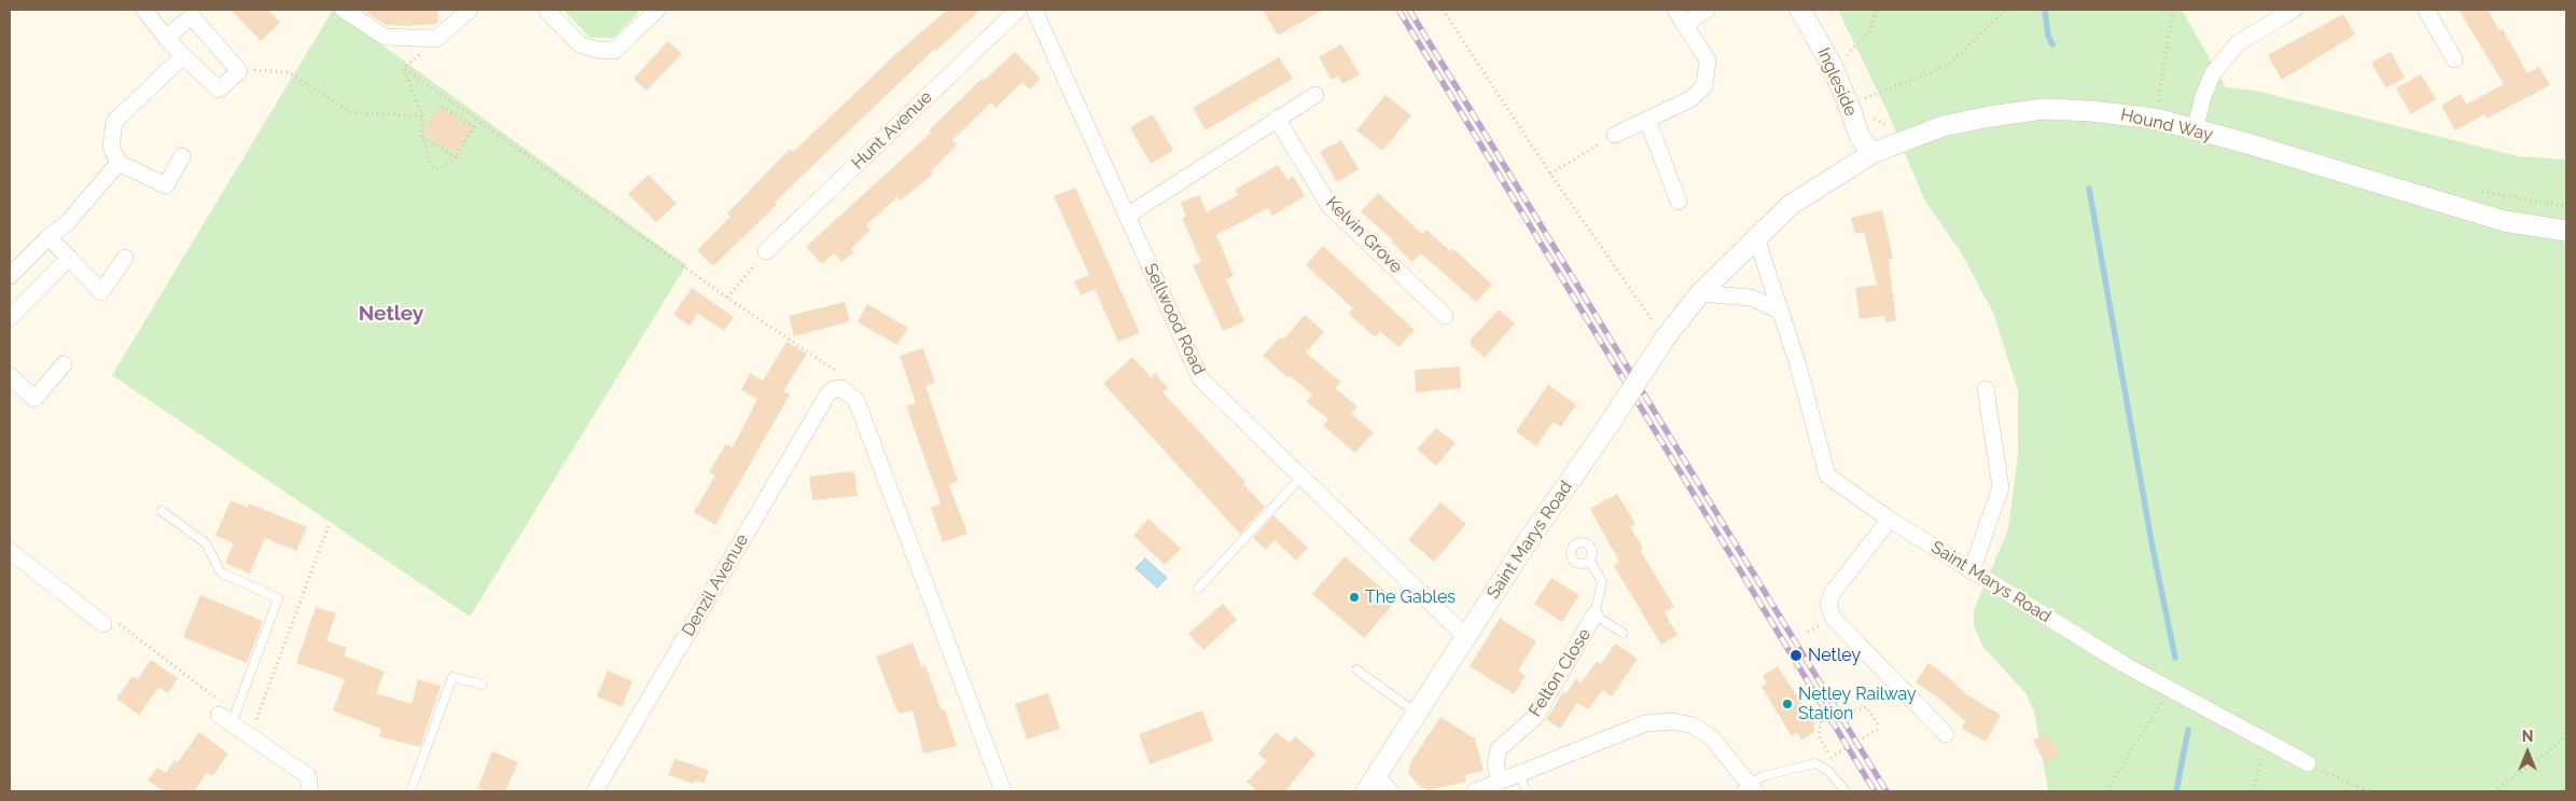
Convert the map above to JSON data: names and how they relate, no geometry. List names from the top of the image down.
{
  "streets": {
    "street": [
      "Ingleside",
      "Hound Way",
      "Hunt Avenue",
      "Kelvin Grove",
      "Sellwood Road",
      "Saint Marys Road",
      "Denzil Avenue",
      "Felton Close"
    ]
  },
  "crossings": [
    ["Ingleside", "Hound Way"],
    ["Hound Way", "Saint Marys Road"],
    ["Sellwood Road", "Saint Marys Road"]
  ],
  "districts": ["Netley"],
  "places": ["The Gables", "Netley", "Netley Railway Station"],
  "north": "top"
}
